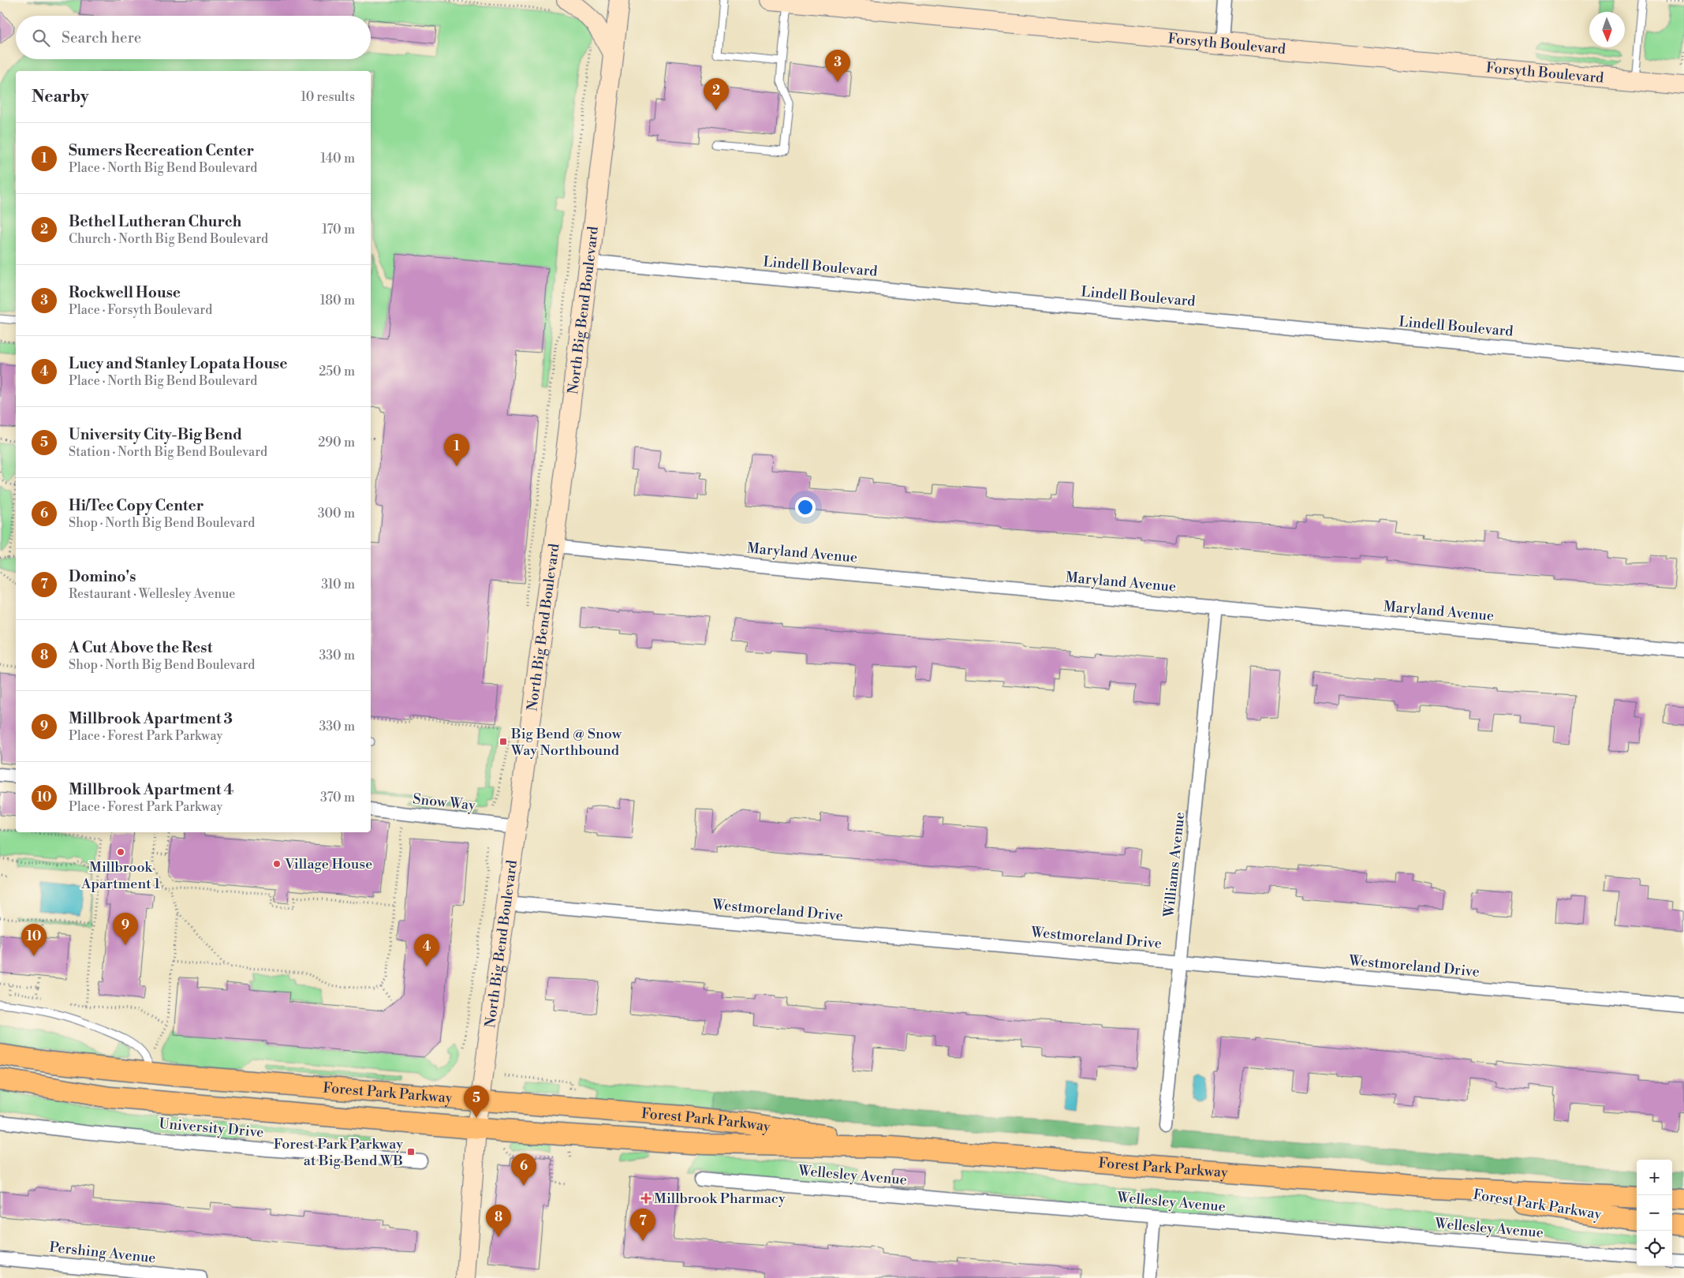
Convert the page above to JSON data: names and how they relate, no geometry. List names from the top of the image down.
{
  "streets": {
    "main road": ["Forsyth Boulevard", "North Big Bend Boulevard", "Forest Park Parkway"],
    "street": [
      "Lindell Boulevard",
      "Maryland Avenue",
      "Snow Way",
      "Williams Avenue",
      "Westmoreland Drive",
      "University Drive",
      "Wellesley Avenue",
      "Pershing Avenue"
    ]
  },
  "crossings": [
    ["Lindell Boulevard", "North Big Bend Boulevard"],
    ["North Big Bend Boulevard", "Maryland Avenue"],
    ["North Big Bend Boulevard", "Snow Way"],
    ["North Big Bend Boulevard", "Westmoreland Drive"],
    ["North Big Bend Boulevard", "Forest Park Parkway"],
    ["Maryland Avenue", "Williams Avenue"],
    ["Williams Avenue", "Westmoreland Drive"]
  ],
  "places": {
    "transit": ["Big Bend @ Snow Way Northbound", "Forest Park Parkway at Big Bend WB"],
    "other": ["Millbrook Apartment 1", "Village House"],
    "health": ["Millbrook Pharmacy"]
  },
  "north": "bottom",
  "page": {
    "search": "Search here",
    "pins": [
      "3",
      "2",
      "1",
      "9",
      "10",
      "4",
      "5",
      "6",
      "8",
      "7"
    ],
    "heading": ["Nearby", "10 results"],
    "list": [
      {
        "mark": "1",
        "name": "Sumers Recreation Center",
        "note": "Place · North Big Bend Boulevard",
        "value": "140 m"
      },
      {
        "mark": "2",
        "name": "Bethel Lutheran Church",
        "note": "Church · North Big Bend Boulevard",
        "value": "170 m"
      },
      {
        "mark": "3",
        "name": "Rockwell House",
        "note": "Place · Forsyth Boulevard",
        "value": "180 m"
      },
      {
        "mark": "4",
        "name": "Lucy and Stanley Lopata House",
        "note": "Place · North Big Bend Boulevard",
        "value": "250 m"
      },
      {
        "mark": "5",
        "name": "University City-Big Bend",
        "note": "Station · North Big Bend Boulevard",
        "value": "290 m"
      },
      {
        "mark": "6",
        "name": "Hi/Tec Copy Center",
        "note": "Shop · North Big Bend Boulevard",
        "value": "300 m"
      },
      {
        "mark": "7",
        "name": "Domino's",
        "note": "Restaurant · Wellesley Avenue",
        "value": "310 m"
      },
      {
        "mark": "8",
        "name": "A Cut Above the Rest",
        "note": "Shop · North Big Bend Boulevard",
        "value": "330 m"
      },
      {
        "mark": "9",
        "name": "Millbrook Apartment 3",
        "note": "Place · Forest Park Parkway",
        "value": "330 m"
      },
      {
        "mark": "10",
        "name": "Millbrook Apartment 4",
        "note": "Place · Forest Park Parkway",
        "value": "370 m"
      }
    ],
    "map_buttons": ["+", "−"]
  }
}
